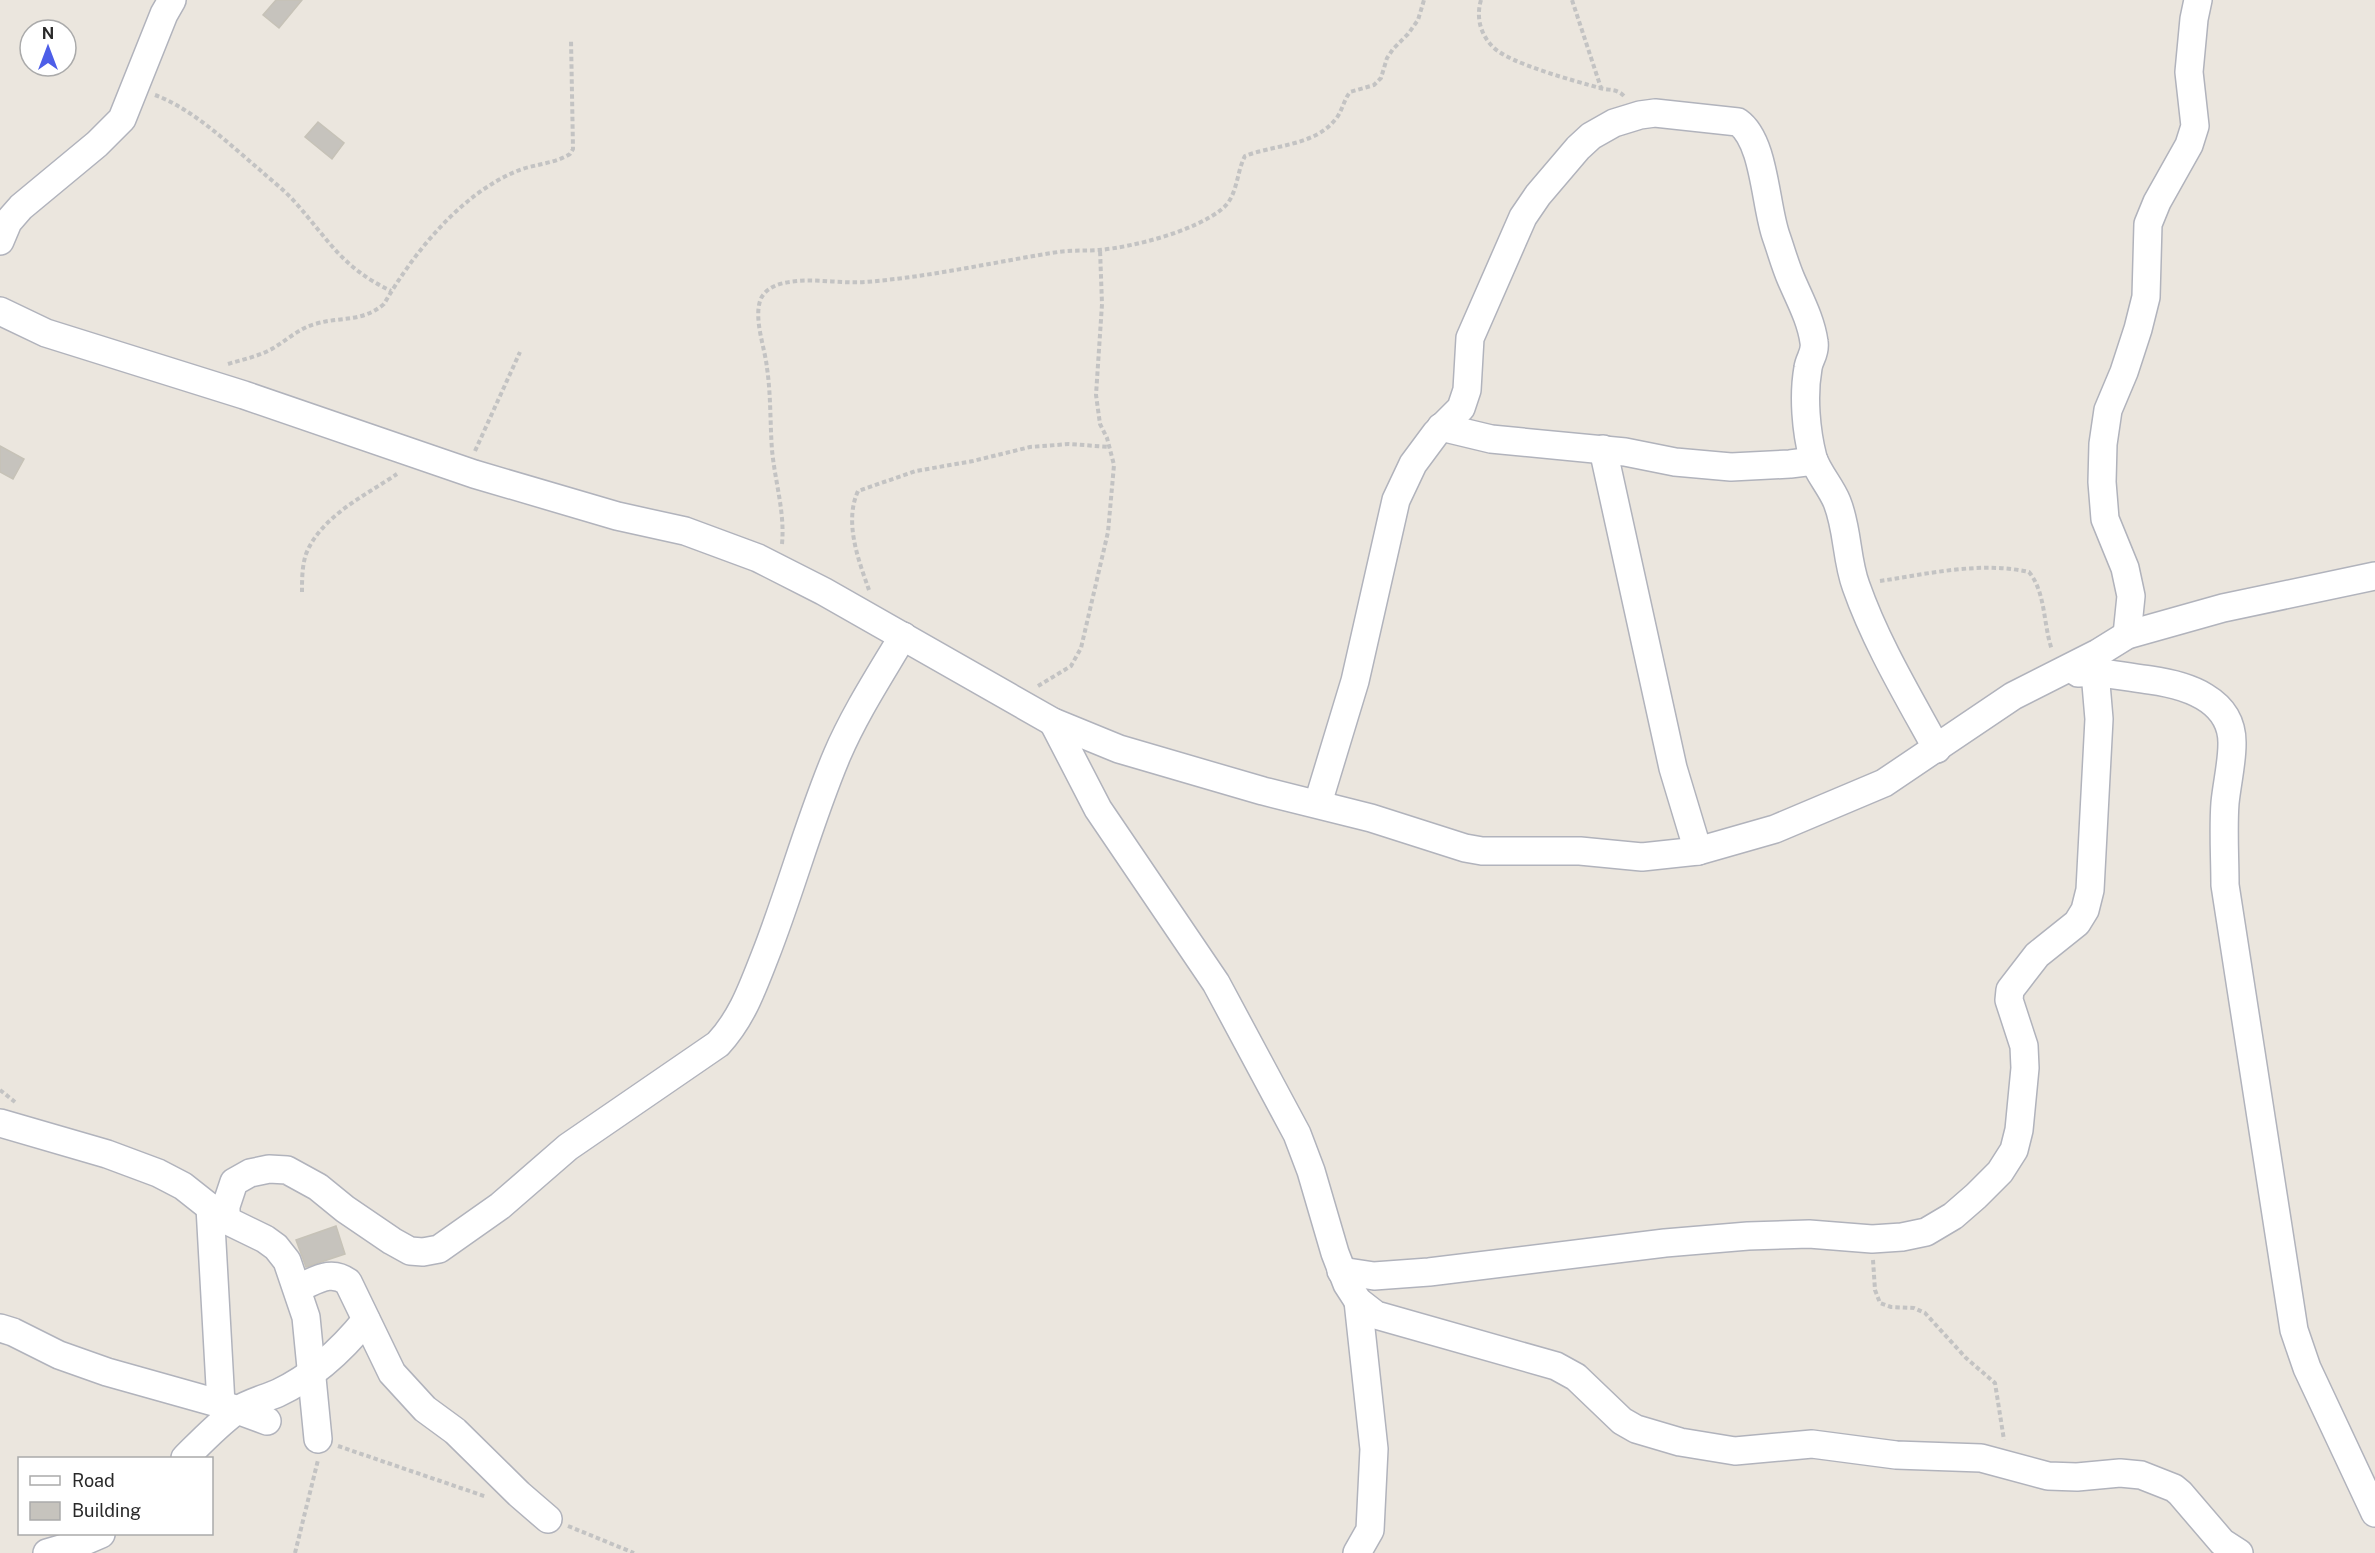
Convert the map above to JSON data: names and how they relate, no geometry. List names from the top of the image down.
{
  "legend": ["Road", "Building"],
  "north": "top"
}
